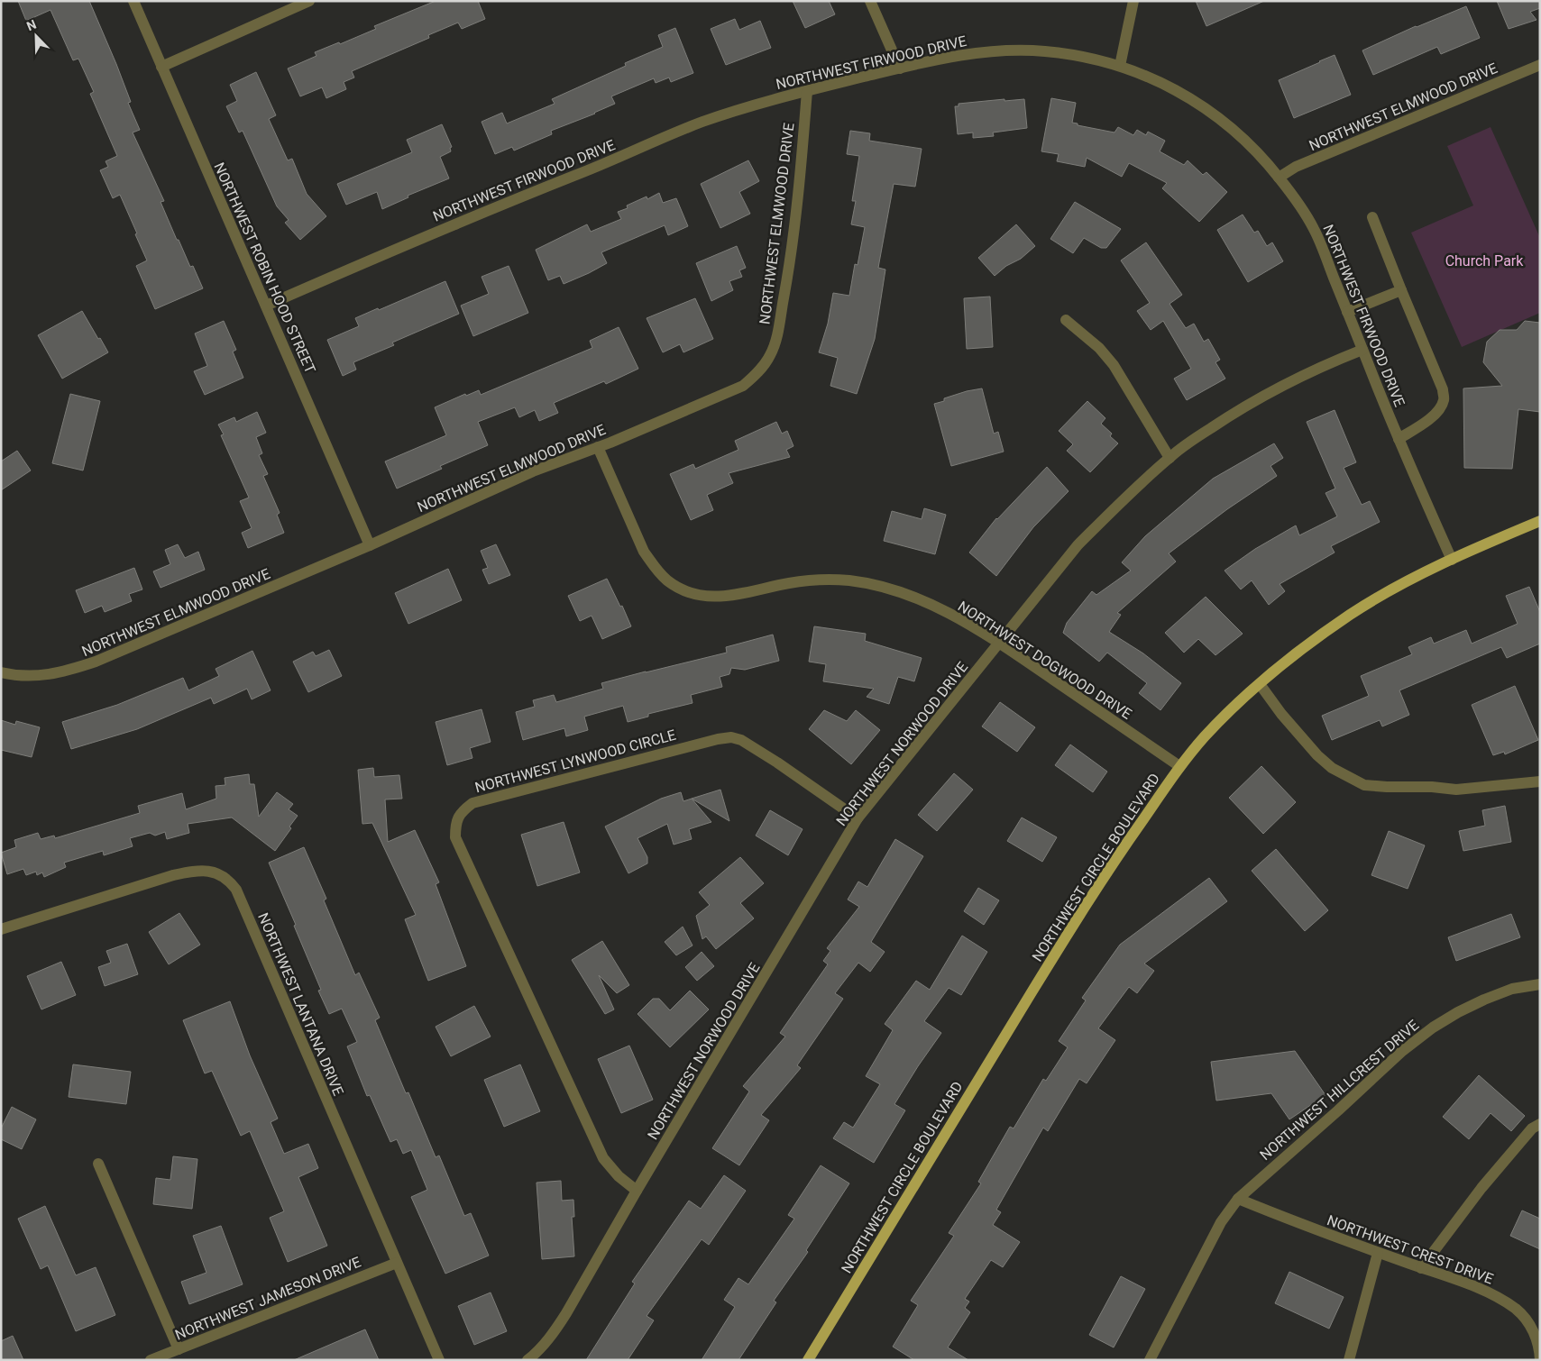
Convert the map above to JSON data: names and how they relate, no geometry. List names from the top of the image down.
{
  "streets": {
    "main road": ["NORTHWEST CIRCLE BOULEVARD"],
    "street": [
      "NORTHWEST FIRWOOD DRIVE",
      "NORTHWEST ELMWOOD DRIVE",
      "NORTHWEST ROBIN HOOD STREET",
      "NORTHWEST DOGWOOD DRIVE",
      "NORTHWEST NORWOOD DRIVE",
      "NORTHWEST LYNWOOD CIRCLE",
      "NORTHWEST LANTANA DRIVE",
      "NORTHWEST HILLCREST DRIVE",
      "NORTHWEST CREST DRIVE",
      "NORTHWEST JAMESON DRIVE"
    ]
  },
  "crossings": [
    ["NORTHWEST FIRWOOD DRIVE", "NORTHWEST ELMWOOD DRIVE"],
    ["NORTHWEST FIRWOOD DRIVE", "NORTHWEST ROBIN HOOD STREET"],
    ["NORTHWEST FIRWOOD DRIVE", "NORTHWEST NORWOOD DRIVE"],
    ["NORTHWEST FIRWOOD DRIVE", "NORTHWEST CIRCLE BOULEVARD"],
    ["NORTHWEST ELMWOOD DRIVE", "NORTHWEST ROBIN HOOD STREET"],
    ["NORTHWEST ELMWOOD DRIVE", "NORTHWEST DOGWOOD DRIVE"],
    ["NORTHWEST DOGWOOD DRIVE", "NORTHWEST NORWOOD DRIVE"],
    ["NORTHWEST DOGWOOD DRIVE", "NORTHWEST CIRCLE BOULEVARD"],
    ["NORTHWEST NORWOOD DRIVE", "NORTHWEST LYNWOOD CIRCLE"],
    ["NORTHWEST LANTANA DRIVE", "NORTHWEST JAMESON DRIVE"],
    ["NORTHWEST HILLCREST DRIVE", "NORTHWEST CREST DRIVE"]
  ],
  "parks": ["Church Park"],
  "north": "top left"
}
